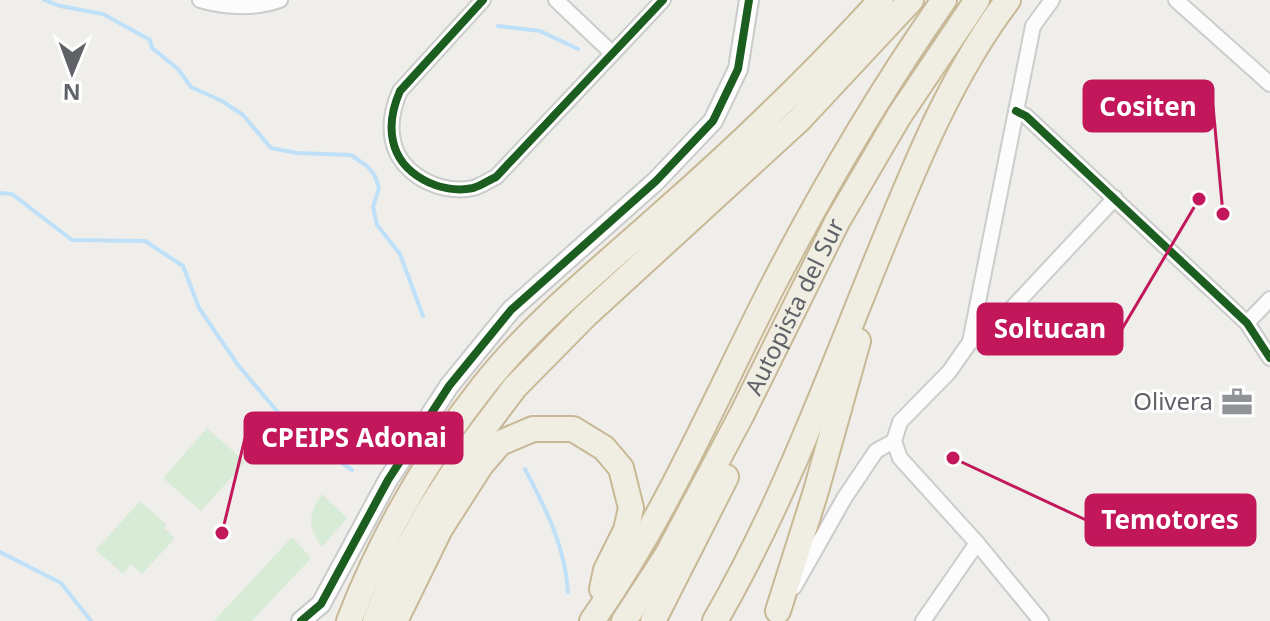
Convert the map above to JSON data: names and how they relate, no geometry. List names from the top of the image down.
{
  "streets": {
    "highway": ["Autopista del Sur"]
  },
  "places": {
    "other": [
      "Soltucan",
      "Cositen",
      "Temotores",
      "CPEIPS Adonai"
    ],
    "office": ["Olivera"]
  },
  "north": "bottom"
}
